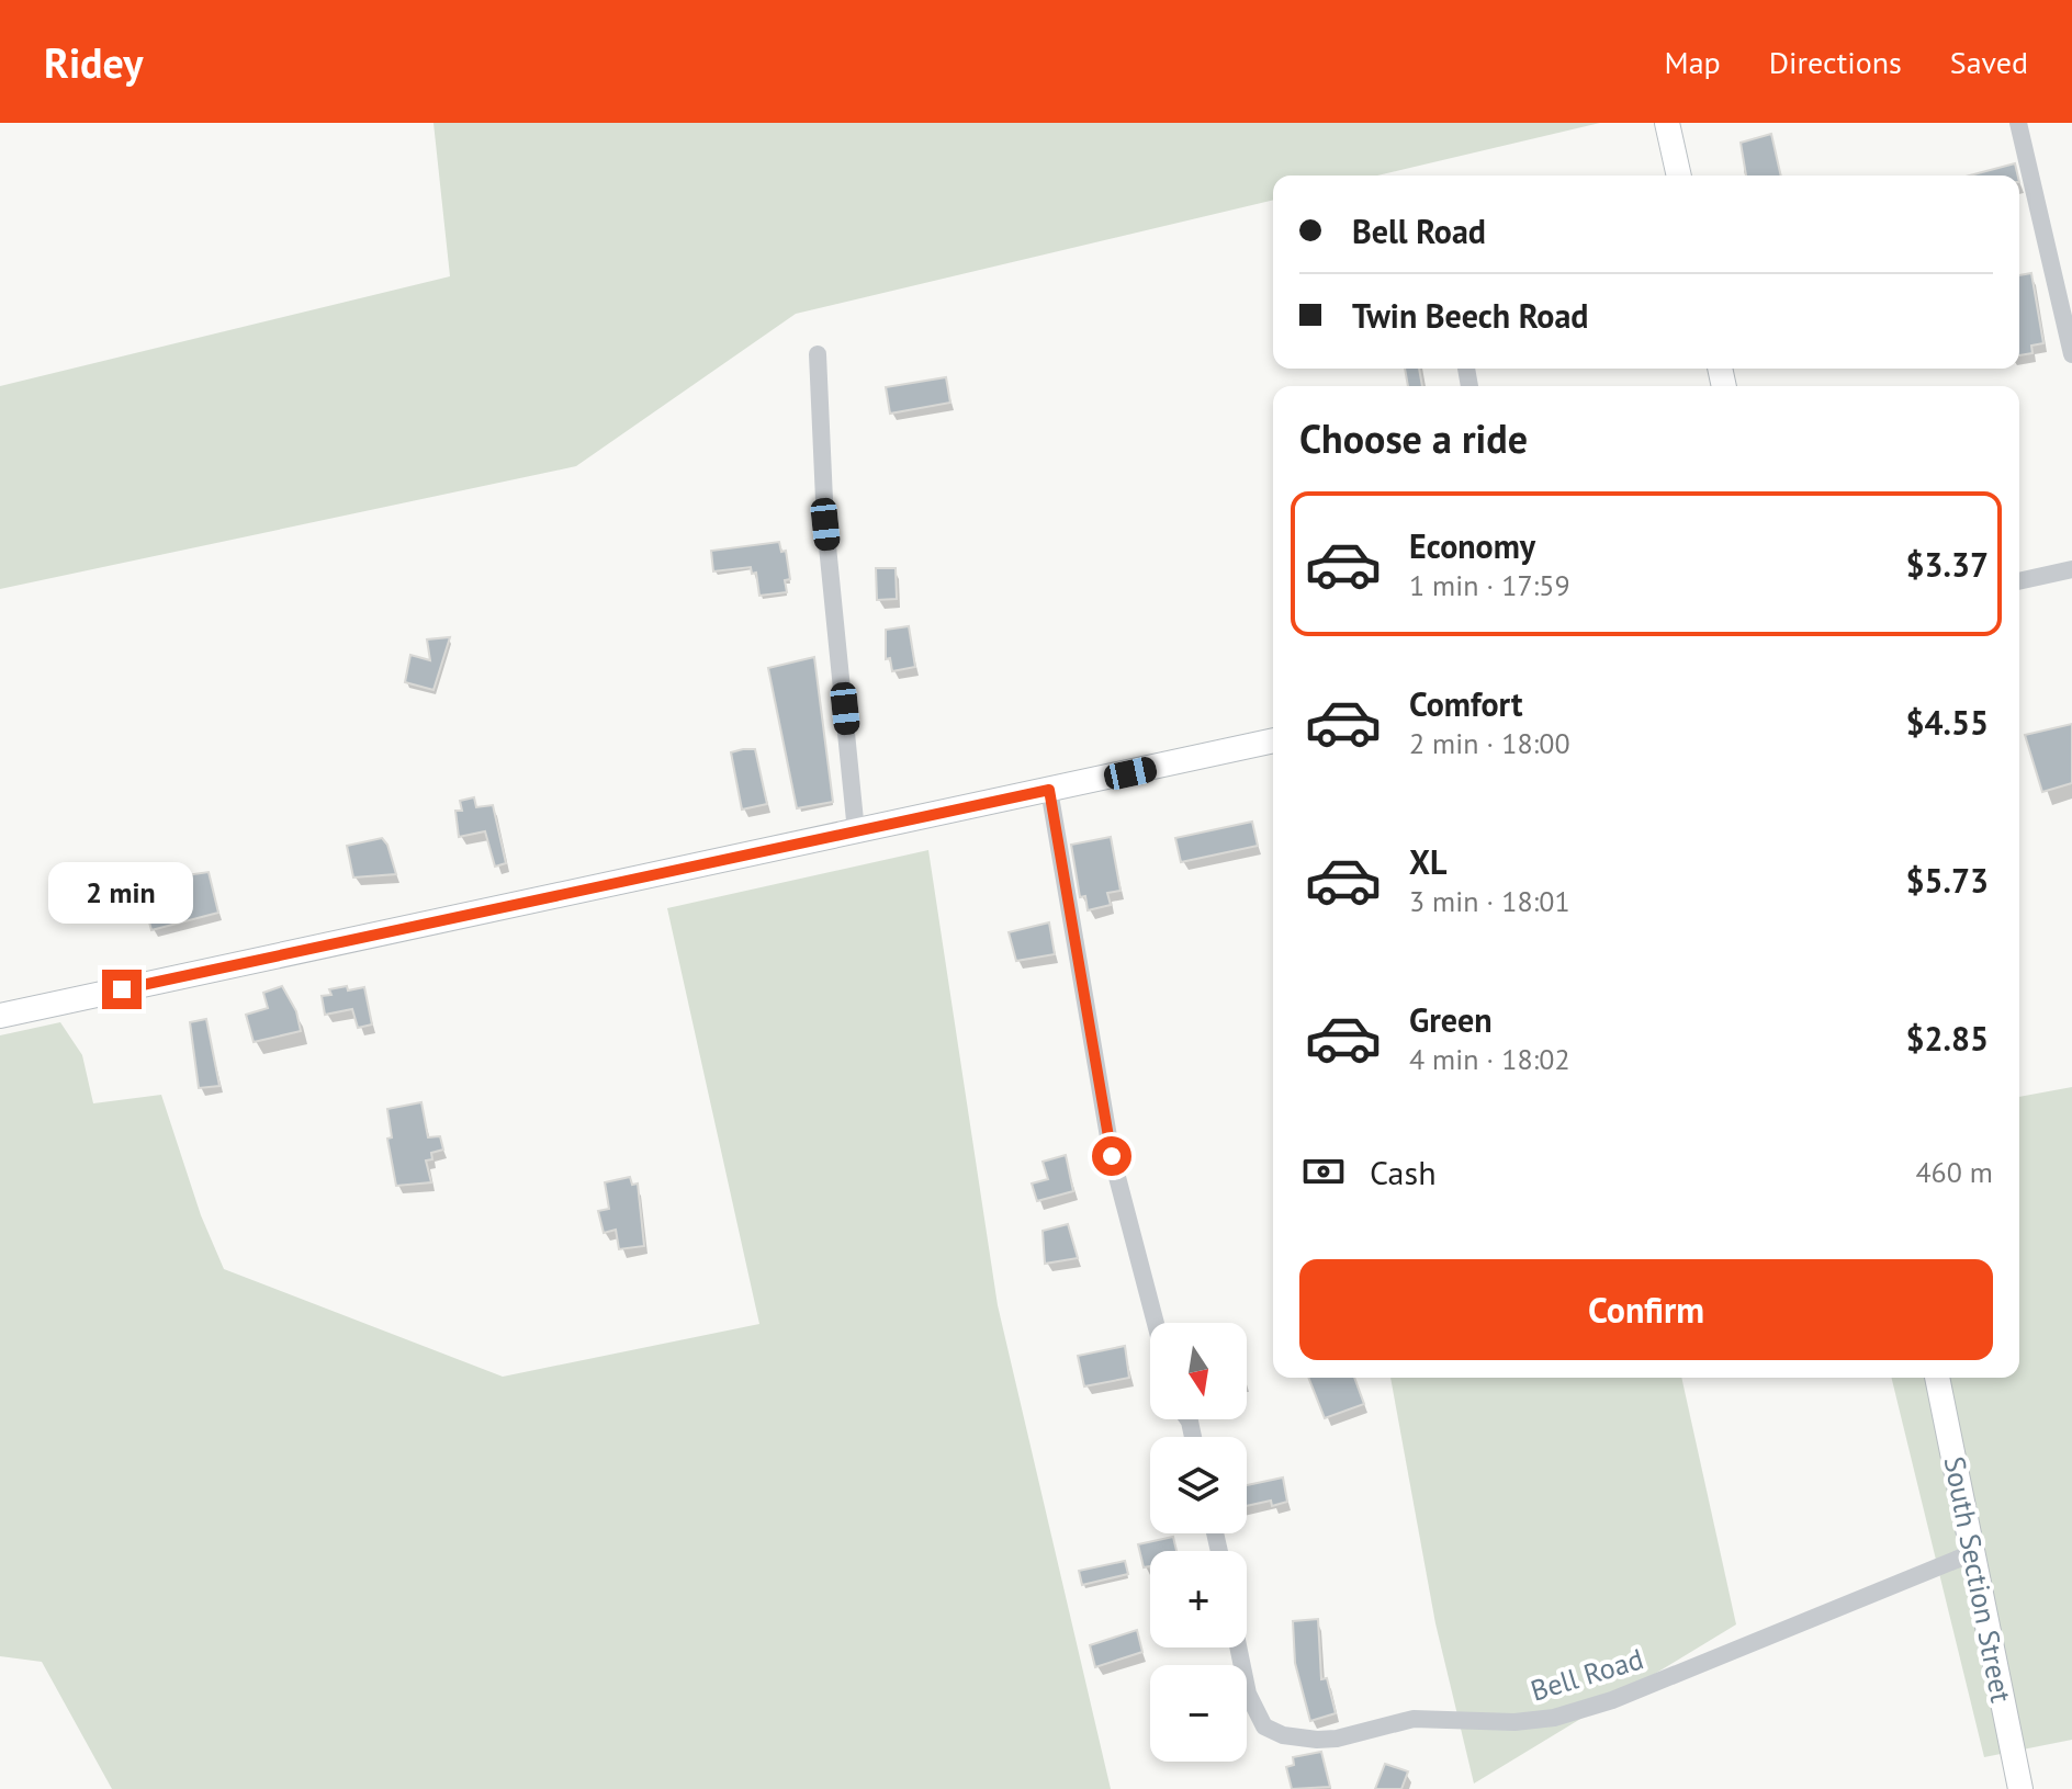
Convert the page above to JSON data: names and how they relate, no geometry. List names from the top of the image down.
{
  "streets": {
    "street": ["South Section Street", "Bell Road"]
  },
  "crossings": [
    ["South Section Street", "Bell Road"]
  ],
  "north": "bottom",
  "page": {
    "header": "Ridey",
    "nav": ["Map", "Directions", "Saved"],
    "banner": ["Bell Road", "Twin Beech Road"],
    "heading": "Choose a ride",
    "list": [
      {
        "name": "Economy",
        "note": "1 min · 17:59",
        "value": "$3.37"
      },
      {
        "name": "Comfort",
        "note": "2 min · 18:00",
        "value": "$4.55"
      },
      {
        "name": "XL",
        "note": "3 min · 18:01",
        "value": "$5.73"
      },
      {
        "name": "Green",
        "note": "4 min · 18:02",
        "value": "$2.85"
      }
    ],
    "bubble": "2 min",
    "pay": ["Cash", "460 m"],
    "buttons": "Confirm",
    "map_buttons": ["+", "−"]
  }
}
